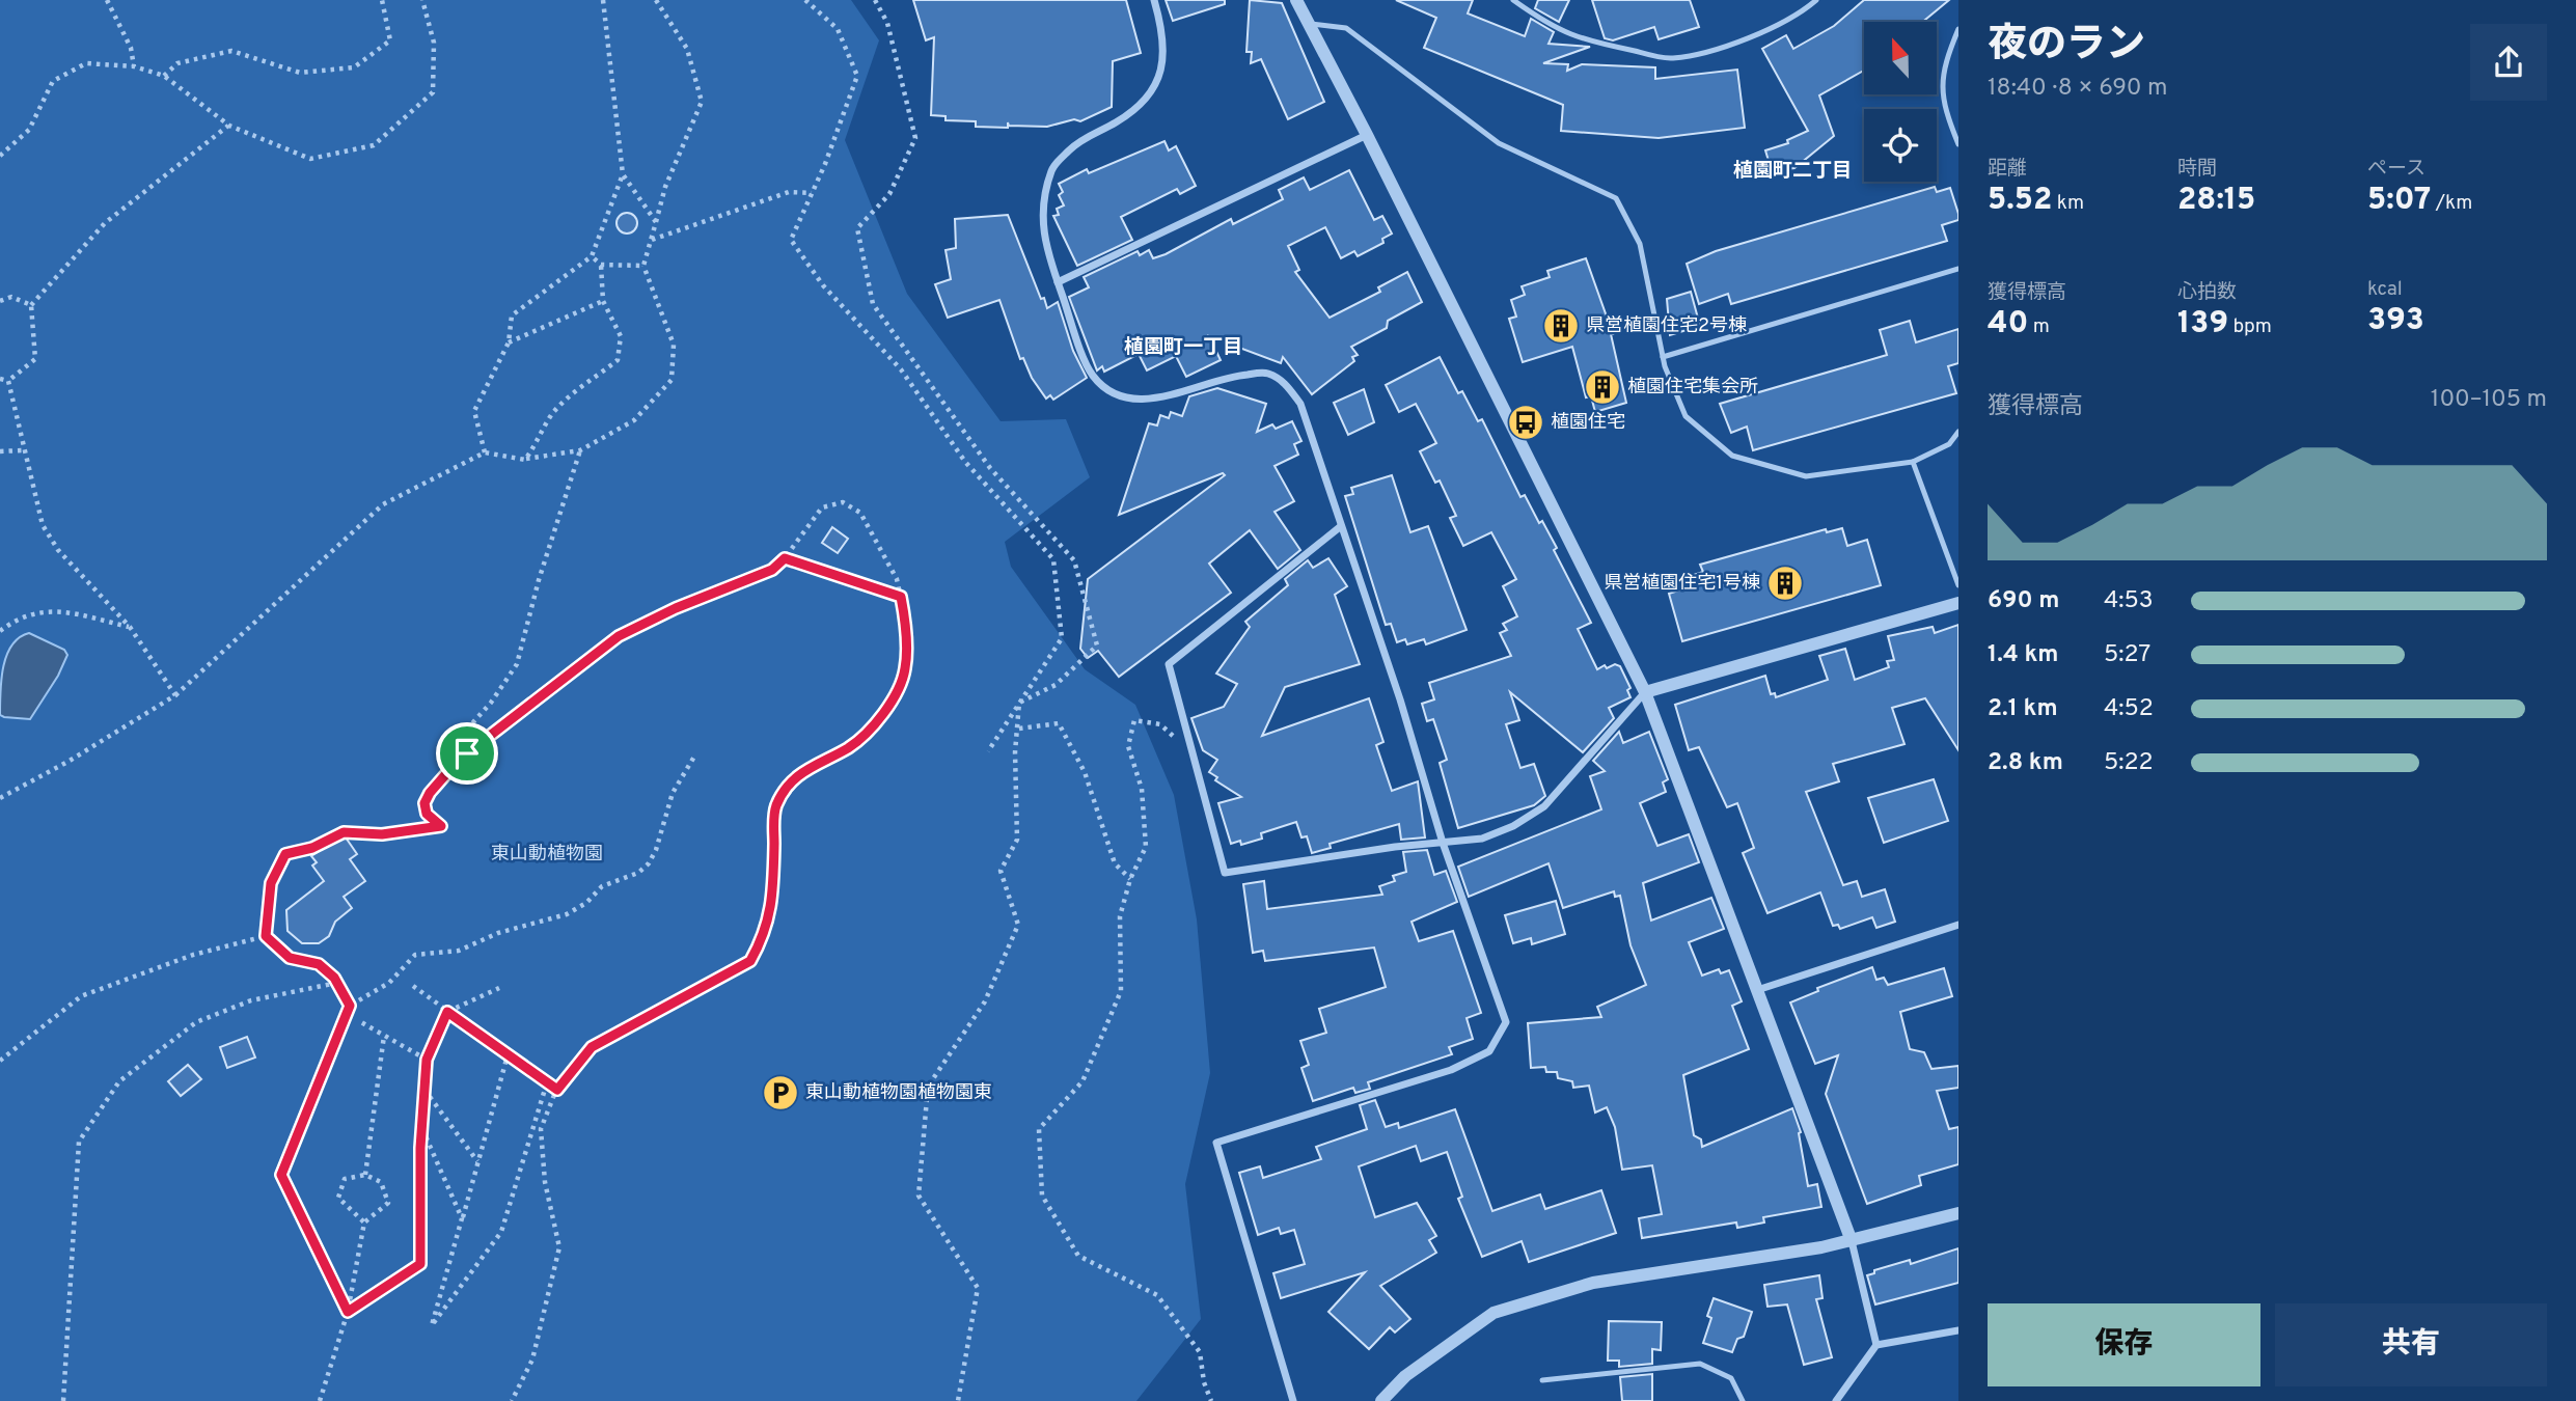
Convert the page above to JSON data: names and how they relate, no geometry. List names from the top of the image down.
{
  "districts": ["植園町二丁目", "植園町一丁目"],
  "parks": ["東山動植物園"],
  "places": {
    "building": ["県営植園住宅2号棟", "植園住宅集会所", "県営植園住宅1号棟"],
    "bus stop": ["植園住宅"],
    "parking": ["東山動植物園植物園東"]
  },
  "north": "top",
  "page": {
    "heading": ["夜のラン", "18:40 · 8 × 690 m"],
    "stats": [
      ["距離", "5.52 km"],
      ["時間", "28:15"],
      ["ペース", "5:07 /km"],
      ["獲得標高", "40 m"],
      ["心拍数", "139 bpm"],
      ["kcal", "393"]
    ],
    "chart": ["獲得標高", "100–105 m"],
    "list": [
      {
        "name": "690 m",
        "note": "4:53"
      },
      {
        "name": "1.4 km",
        "note": "5:27"
      },
      {
        "name": "2.1 km",
        "note": "4:52"
      },
      {
        "name": "2.8 km",
        "note": "5:22"
      }
    ],
    "buttons": ["保存", "共有"]
  }
}
